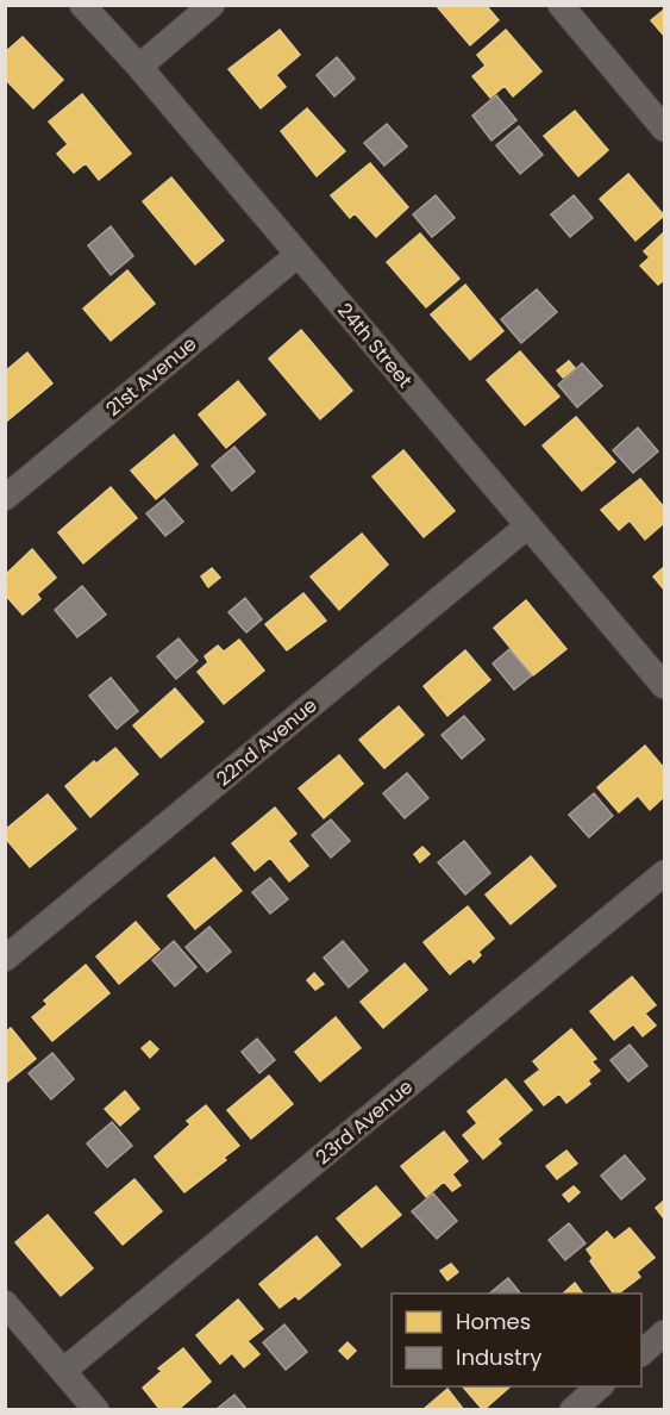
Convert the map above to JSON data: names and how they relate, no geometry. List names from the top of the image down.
{
  "streets": {
    "street": [
      "24th Street",
      "21st Avenue",
      "22nd Avenue",
      "23rd Avenue"
    ]
  },
  "crossings": [
    ["24th Street", "21st Avenue"],
    ["24th Street", "22nd Avenue"]
  ],
  "legend": ["Homes", "Industry"]
}
